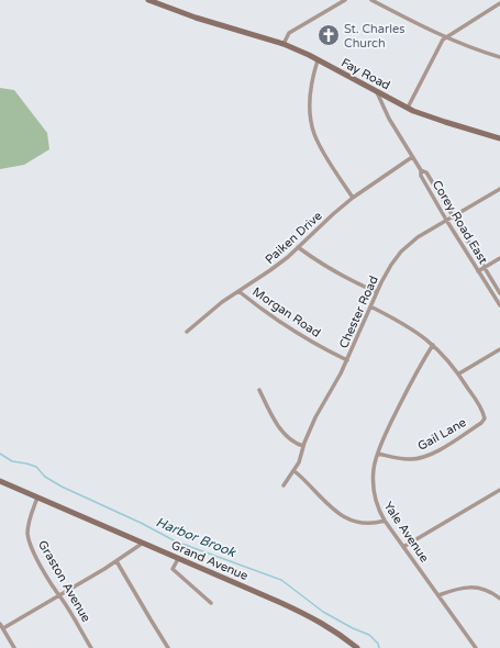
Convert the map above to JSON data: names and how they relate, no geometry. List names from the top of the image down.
{
  "streets": {
    "street": [
      "Fay Road",
      "Corey Road East",
      "Paiken Drive",
      "Morgan Road",
      "Chester Road",
      "Gail Lane",
      "Yale Avenue",
      "Grand Avenue",
      "Graston Avenue"
    ]
  },
  "crossings": [
    ["Fay Road", "Corey Road East"],
    ["Corey Road East", "Paiken Drive"],
    ["Corey Road East", "Chester Road"],
    ["Paiken Drive", "Morgan Road"],
    ["Morgan Road", "Chester Road"],
    ["Gail Lane", "Yale Avenue"],
    ["Grand Avenue", "Graston Avenue"]
  ],
  "water": ["Harbor Brook"],
  "places": {
    "church": ["St. Charles Church"]
  }
}
